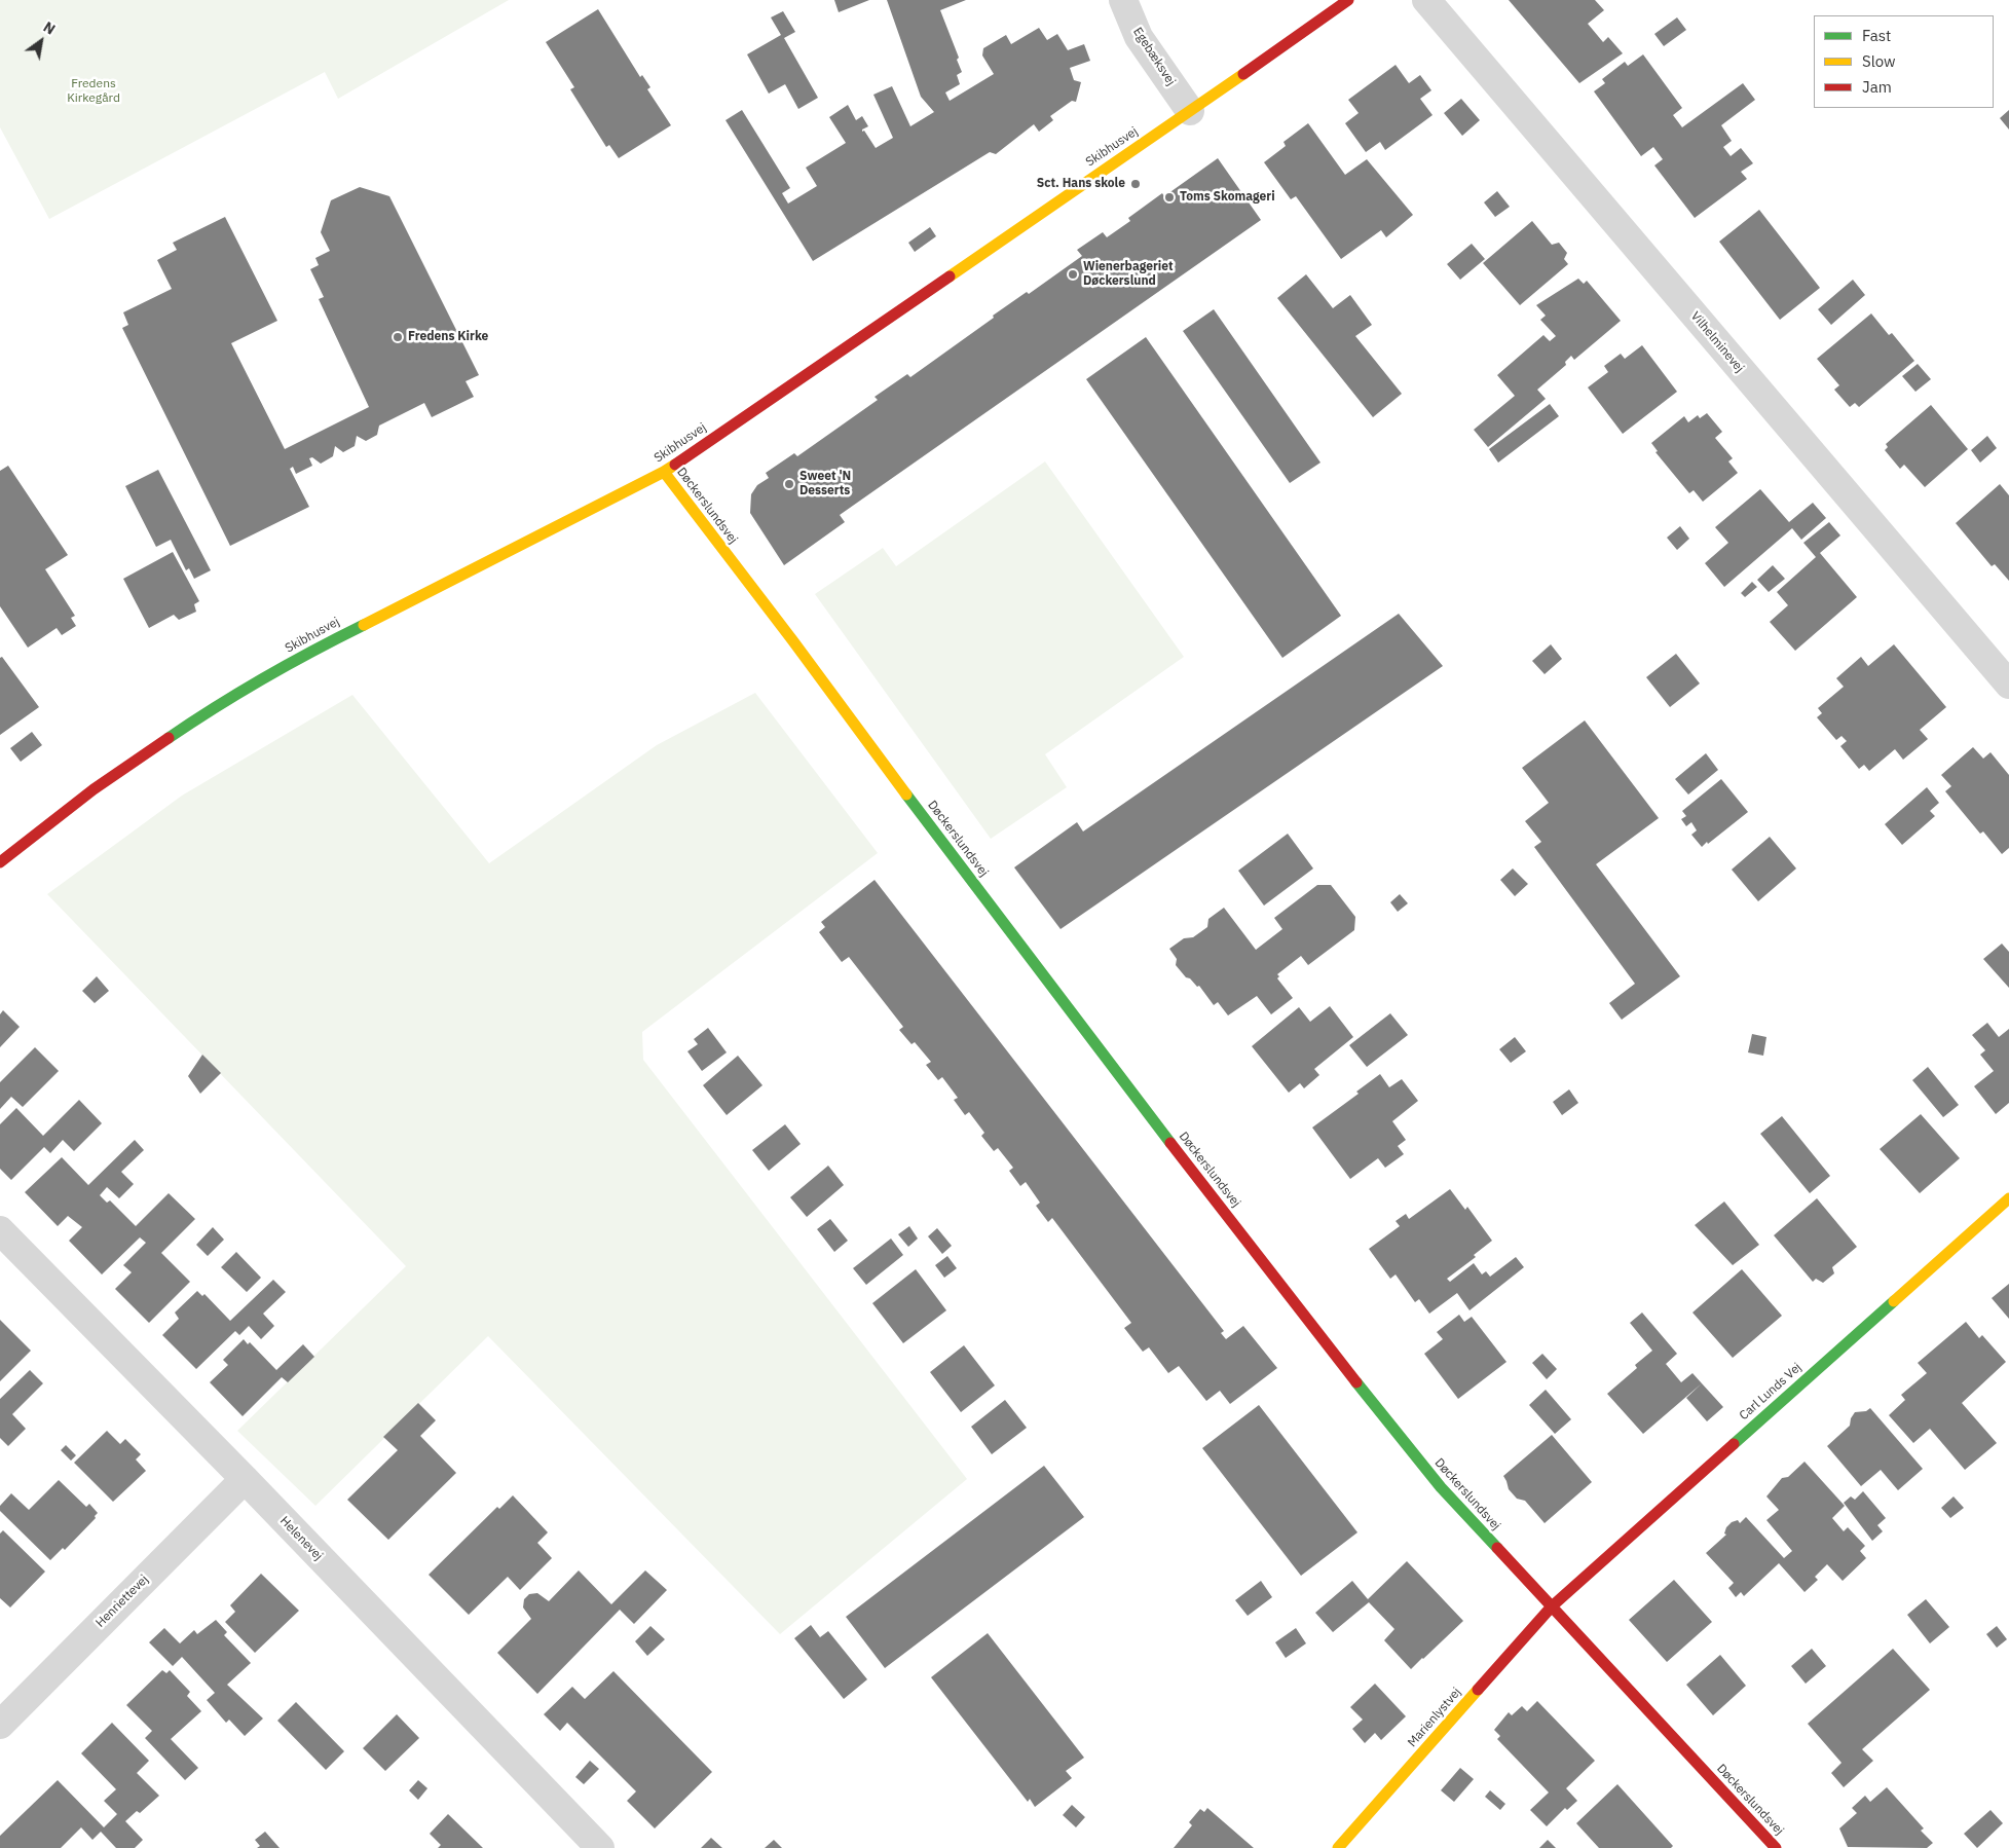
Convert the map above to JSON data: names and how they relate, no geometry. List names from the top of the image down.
{
  "streets": {
    "street": [
      "Egebæksvej",
      "Skibhusvej",
      "Vilhelminevej",
      "Døckerslundsvej",
      "Carl Lunds Vej",
      "Helenevej",
      "Henriettevej",
      "Marienlystvej"
    ]
  },
  "crossings": [
    ["Egebæksvej", "Skibhusvej"],
    ["Skibhusvej", "Døckerslundsvej"],
    ["Døckerslundsvej", "Carl Lunds Vej"],
    ["Døckerslundsvej", "Marienlystvej"],
    ["Carl Lunds Vej", "Marienlystvej"],
    ["Helenevej", "Henriettevej"]
  ],
  "parks": ["Fredens Kirkegård"],
  "places": [
    "Sct. Hans skole",
    "Toms Skomageri",
    "Wienerbageriet Døckerslund",
    "Fredens Kirke",
    "Sweet 'N Desserts"
  ],
  "legend": ["Fast", "Slow", "Jam"],
  "north": "top right"
}
